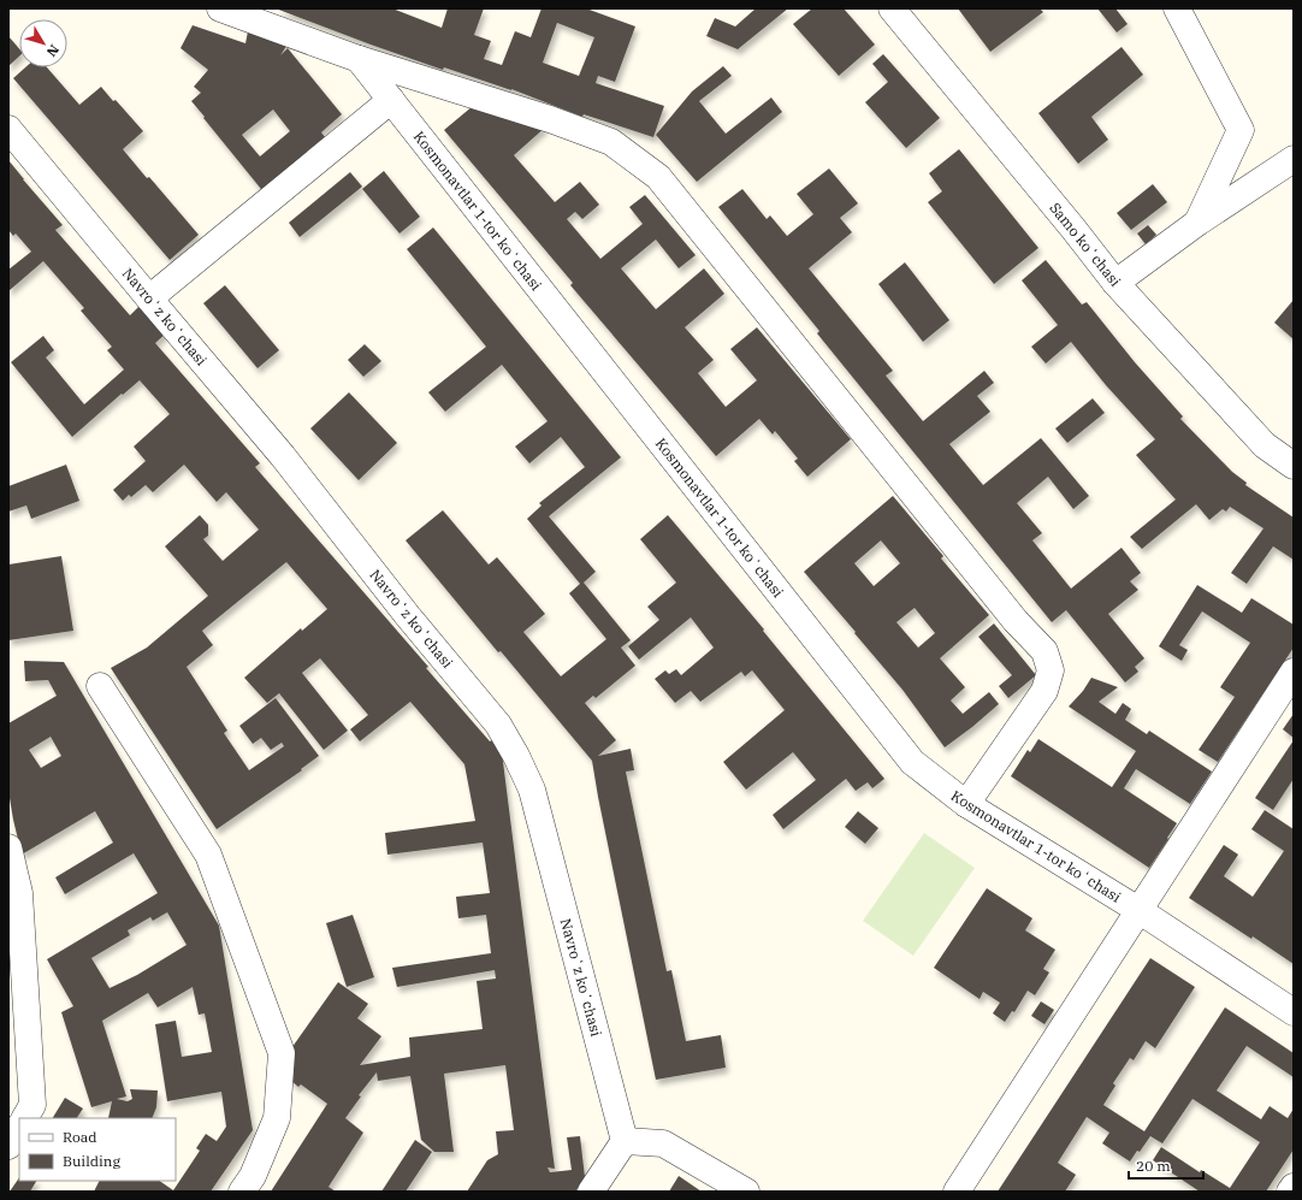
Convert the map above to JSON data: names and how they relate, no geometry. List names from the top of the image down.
{
  "streets": {
    "street": ["Kosmonavtlar 1-tor koʻchasi", "Samo koʻchasi", "Navroʻz koʻchasi"]
  },
  "legend": ["Road", "Building"],
  "scale_bar": "20 m",
  "north": "bottom right"
}
